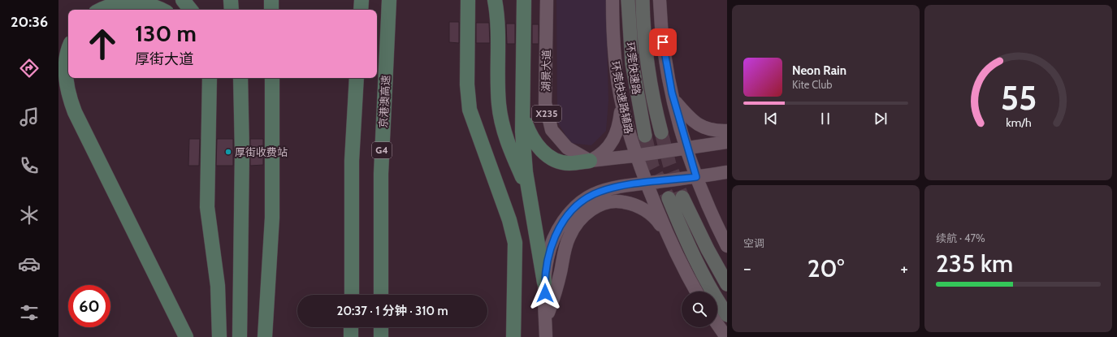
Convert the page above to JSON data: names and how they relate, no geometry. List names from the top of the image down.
{
  "streets": {
    "highway": ["环莞快速路", "京港澳高速", "G4"],
    "main road": ["湖景大道", "环莞快速路辅路", "X235"]
  },
  "places": ["厚街收费站"],
  "page": {
    "tabs": "20:36",
    "turn": ["130 m", "厚街大道"],
    "song": ["Neon Rain", "Kite Club"],
    "tile": [
      "空调",
      ["续航 · 47%", "235 km"]
    ],
    "heat": ["−", "20°", "+"],
    "limit": "60",
    "trip": "20:37 · 1 分钟 · 310 m",
    "gauge": ["55", "km/h"]
  }
}
